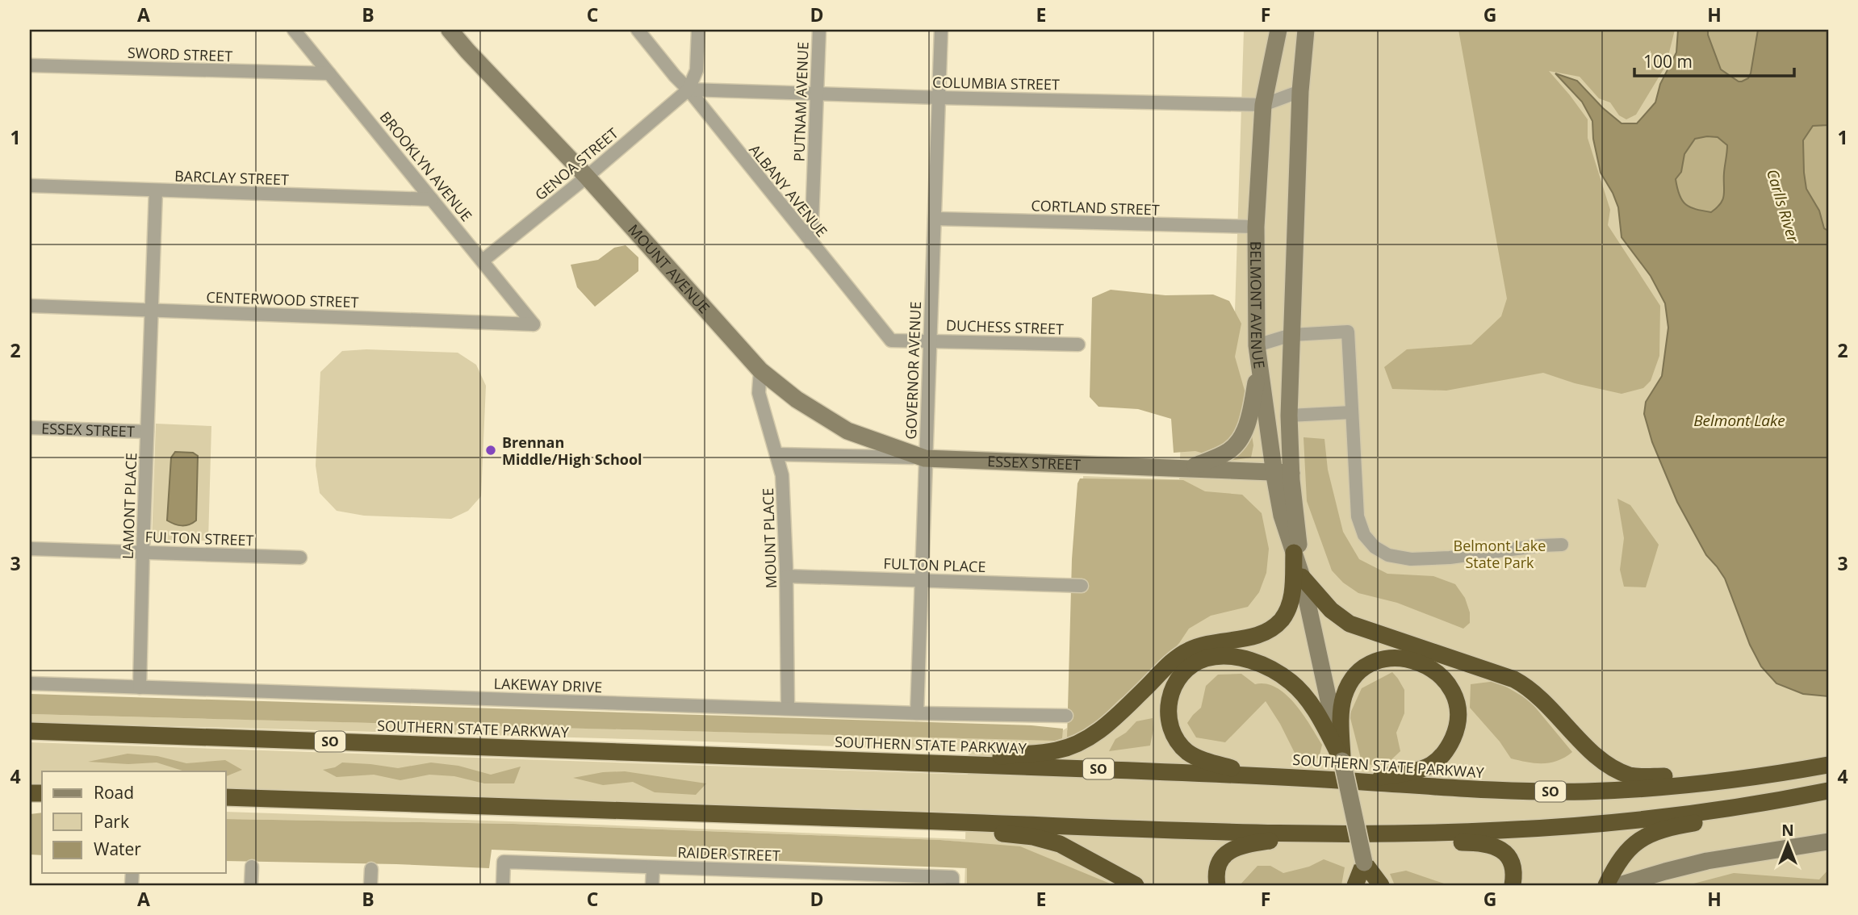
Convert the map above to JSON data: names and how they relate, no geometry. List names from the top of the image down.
{
  "streets": {
    "highway": ["SOUTHERN STATE PARKWAY", "SO"],
    "street": [
      "SWORD STREET",
      "COLUMBIA STREET",
      "PUTNAM AVENUE",
      "GENOA STREET",
      "BROOKLYN AVENUE",
      "BARCLAY STREET",
      "ALBANY AVENUE",
      "CORTLAND STREET",
      "MOUNT AVENUE",
      "CENTERWOOD STREET",
      "BELMONT AVENUE",
      "DUCHESS STREET",
      "GOVERNOR AVENUE",
      "ESSEX STREET",
      "LAMONT PLACE",
      "FULTON STREET",
      "MOUNT PLACE",
      "FULTON PLACE",
      "LAKEWAY DRIVE",
      "RAIDER STREET"
    ]
  },
  "crossings": [
    ["SWORD STREET", "BROOKLYN AVENUE"],
    ["COLUMBIA STREET", "PUTNAM AVENUE"],
    ["COLUMBIA STREET", "GENOA STREET"],
    ["COLUMBIA STREET", "ALBANY AVENUE"],
    ["COLUMBIA STREET", "BELMONT AVENUE"],
    ["COLUMBIA STREET", "GOVERNOR AVENUE"],
    ["PUTNAM AVENUE", "ALBANY AVENUE"],
    ["GENOA STREET", "BROOKLYN AVENUE"],
    ["GENOA STREET", "ALBANY AVENUE"],
    ["GENOA STREET", "MOUNT AVENUE"],
    ["BROOKLYN AVENUE", "BARCLAY STREET"],
    ["BROOKLYN AVENUE", "CENTERWOOD STREET"],
    ["BARCLAY STREET", "LAMONT PLACE"],
    ["ALBANY AVENUE", "DUCHESS STREET"],
    ["ALBANY AVENUE", "GOVERNOR AVENUE"],
    ["CORTLAND STREET", "BELMONT AVENUE"],
    ["CORTLAND STREET", "GOVERNOR AVENUE"],
    ["MOUNT AVENUE", "GOVERNOR AVENUE"],
    ["MOUNT AVENUE", "ESSEX STREET"],
    ["MOUNT AVENUE", "MOUNT PLACE"],
    ["CENTERWOOD STREET", "LAMONT PLACE"],
    ["BELMONT AVENUE", "ESSEX STREET"],
    ["DUCHESS STREET", "GOVERNOR AVENUE"],
    ["GOVERNOR AVENUE", "ESSEX STREET"],
    ["GOVERNOR AVENUE", "FULTON PLACE"],
    ["GOVERNOR AVENUE", "LAKEWAY DRIVE"],
    ["ESSEX STREET", "LAMONT PLACE"],
    ["ESSEX STREET", "MOUNT PLACE"],
    ["LAMONT PLACE", "FULTON STREET"],
    ["LAMONT PLACE", "LAKEWAY DRIVE"],
    ["MOUNT PLACE", "FULTON PLACE"],
    ["MOUNT PLACE", "LAKEWAY DRIVE"]
  ],
  "water": ["Carlls River", "Belmont Lake"],
  "parks": ["Belmont Lake State Park"],
  "places": ["Brennan Middle/High School"],
  "legend": ["Road", "Park", "Water"],
  "scale_bar": "100 m",
  "north": "top",
  "grid": {
    "columns": [
      "A",
      "B",
      "C",
      "D",
      "E",
      "F",
      "G",
      "H"
    ],
    "rows": [
      "1",
      "2",
      "3",
      "4"
    ]
  }
}
